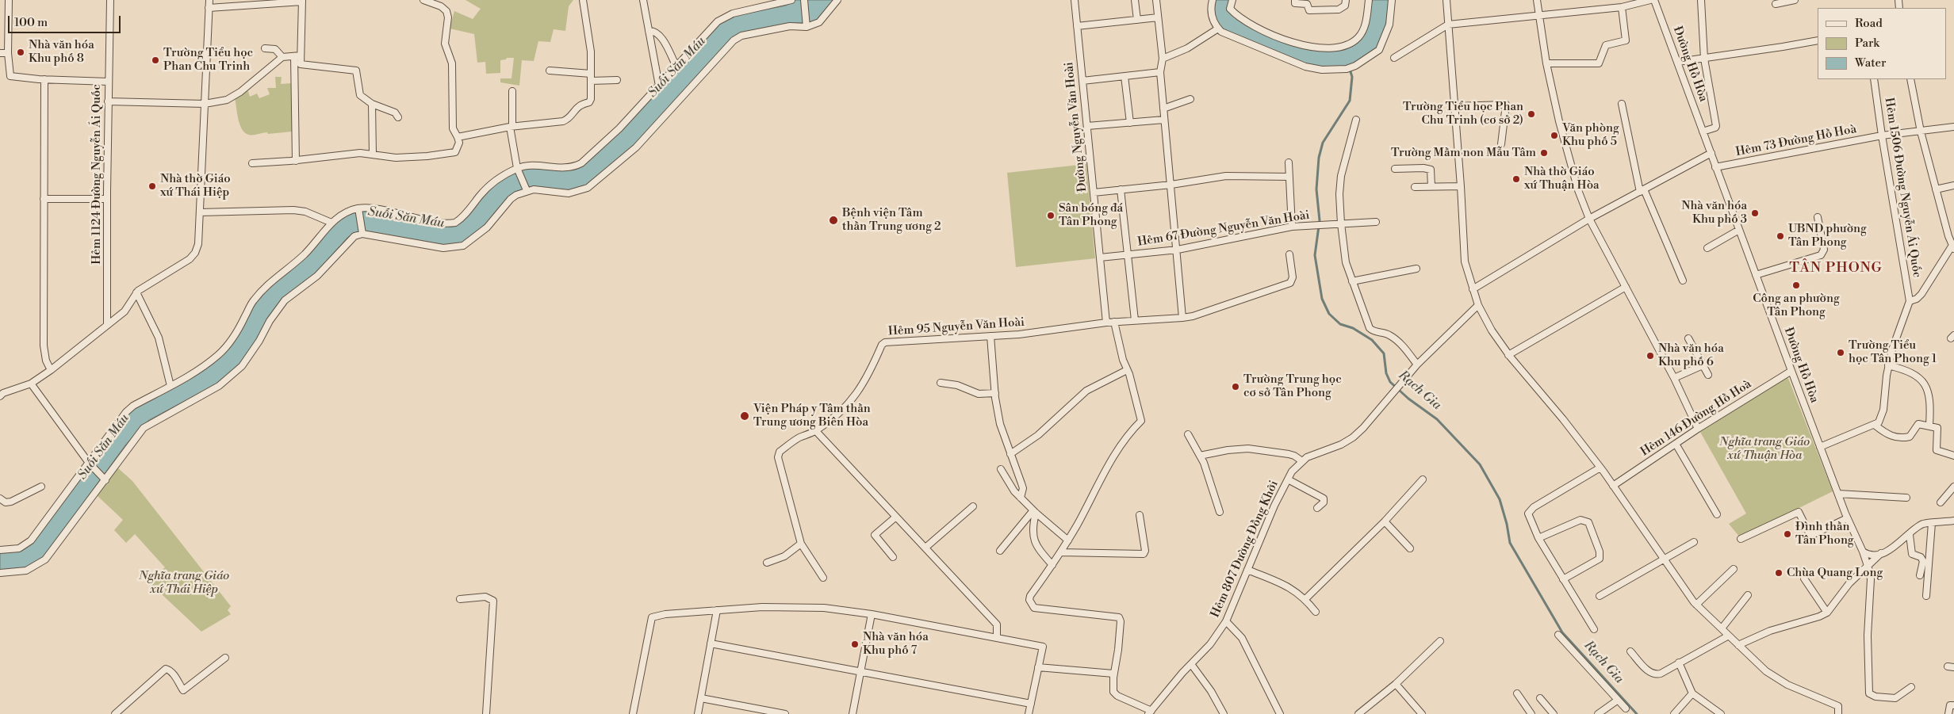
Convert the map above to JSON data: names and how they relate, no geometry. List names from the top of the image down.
{
  "streets": {
    "street": [
      "Đường Hồ Hòa",
      "Đường Nguyễn Văn Hoài",
      "Hẻm 73 Đường Hồ Hoà",
      "Hẻm 1124 Đường Nguyễn Ái Quốc",
      "Hẻm 1506 Đường Nguyễn Ái Quốc",
      "Hẻm 67 Đường Nguyễn Văn Hoài",
      "Hẻm 95 Nguyễn Văn Hoài",
      "Hẻm 146 Đường Hồ Hoà",
      "Hẻm 807 Đường Đồng Khởi"
    ]
  },
  "crossings": [
    ["Đường Hồ Hòa", "Hẻm 73 Đường Hồ Hoà"],
    ["Đường Hồ Hòa", "Hẻm 146 Đường Hồ Hoà"],
    ["Đường Nguyễn Văn Hoài", "Hẻm 67 Đường Nguyễn Văn Hoài"],
    ["Đường Nguyễn Văn Hoài", "Hẻm 95 Nguyễn Văn Hoài"],
    ["Hẻm 73 Đường Hồ Hoà", "Hẻm 1506 Đường Nguyễn Ái Quốc"]
  ],
  "districts": ["TÂN PHONG"],
  "water": ["Suối Săn Máu", "Rạch Gia"],
  "parks": ["Nghĩa trang Giáo xứ Thuận Hòa", "Nghĩa trang Giáo xứ Thái Hiệp"],
  "places": [
    "Nhà văn hóa Khu phố 8",
    "Trường Tiểu học Phan Chu Trinh",
    "Trường Tiểu học Phan Chu Trinh (cơ sở 2)",
    "Văn phòng Khu phố 5",
    "Trường Mầm non Mẫu Tâm",
    "Nhà thờ Giáo xứ Thuận Hòa",
    "Nhà thờ Giáo xứ Thái Hiệp",
    "Nhà văn hóa Khu phố 3",
    "Sân bóng đá Tân Phong",
    "Bệnh viện Tâm thần Trung ương 2",
    "UBND phường Tân Phong",
    "Công an phường Tân Phong",
    "Trường Tiểu học Tân Phong 1",
    "Nhà văn hóa Khu phố 6",
    "Trường Trung học cơ sở Tân Phong",
    "Viện Pháp y Tâm thần Trung ương Biên Hòa",
    "Đình thần Tân Phong",
    "Chùa Quang Long",
    "Nhà văn hóa Khu phố 7"
  ],
  "legend": ["Road", "Park", "Water"],
  "scale_bar": "100 m"
}
